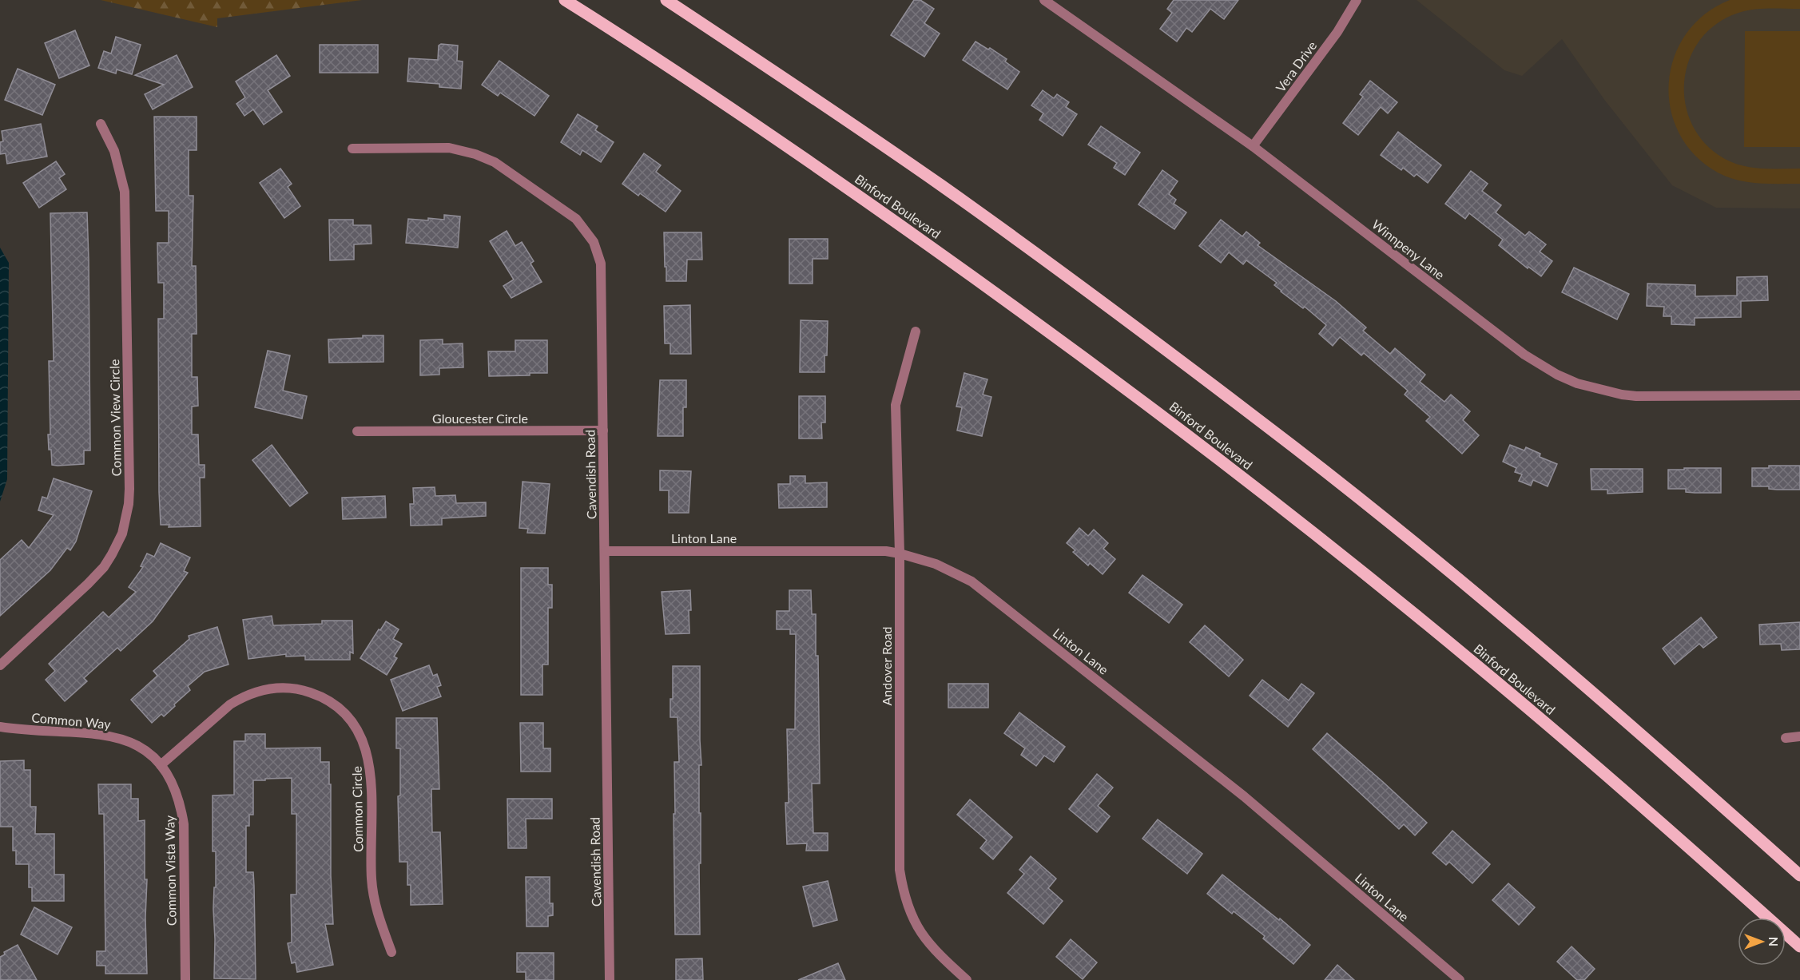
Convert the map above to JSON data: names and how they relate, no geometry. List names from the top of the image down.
{
  "streets": {
    "main road": ["Binford Boulevard"],
    "street": [
      "Vera Drive",
      "Winnpeny Lane",
      "Common View Circle",
      "Gloucester Circle",
      "Cavendish Road",
      "Linton Lane",
      "Andover Road",
      "Common Way",
      "Common Circle",
      "Common Vista Way"
    ]
  },
  "crossings": [
    ["Vera Drive", "Winnpeny Lane"],
    ["Gloucester Circle", "Cavendish Road"],
    ["Cavendish Road", "Linton Lane"],
    ["Linton Lane", "Andover Road"],
    ["Common Way", "Common Circle"],
    ["Common Way", "Common Vista Way"],
    ["Common Circle", "Common Vista Way"]
  ],
  "north": "right"
}
